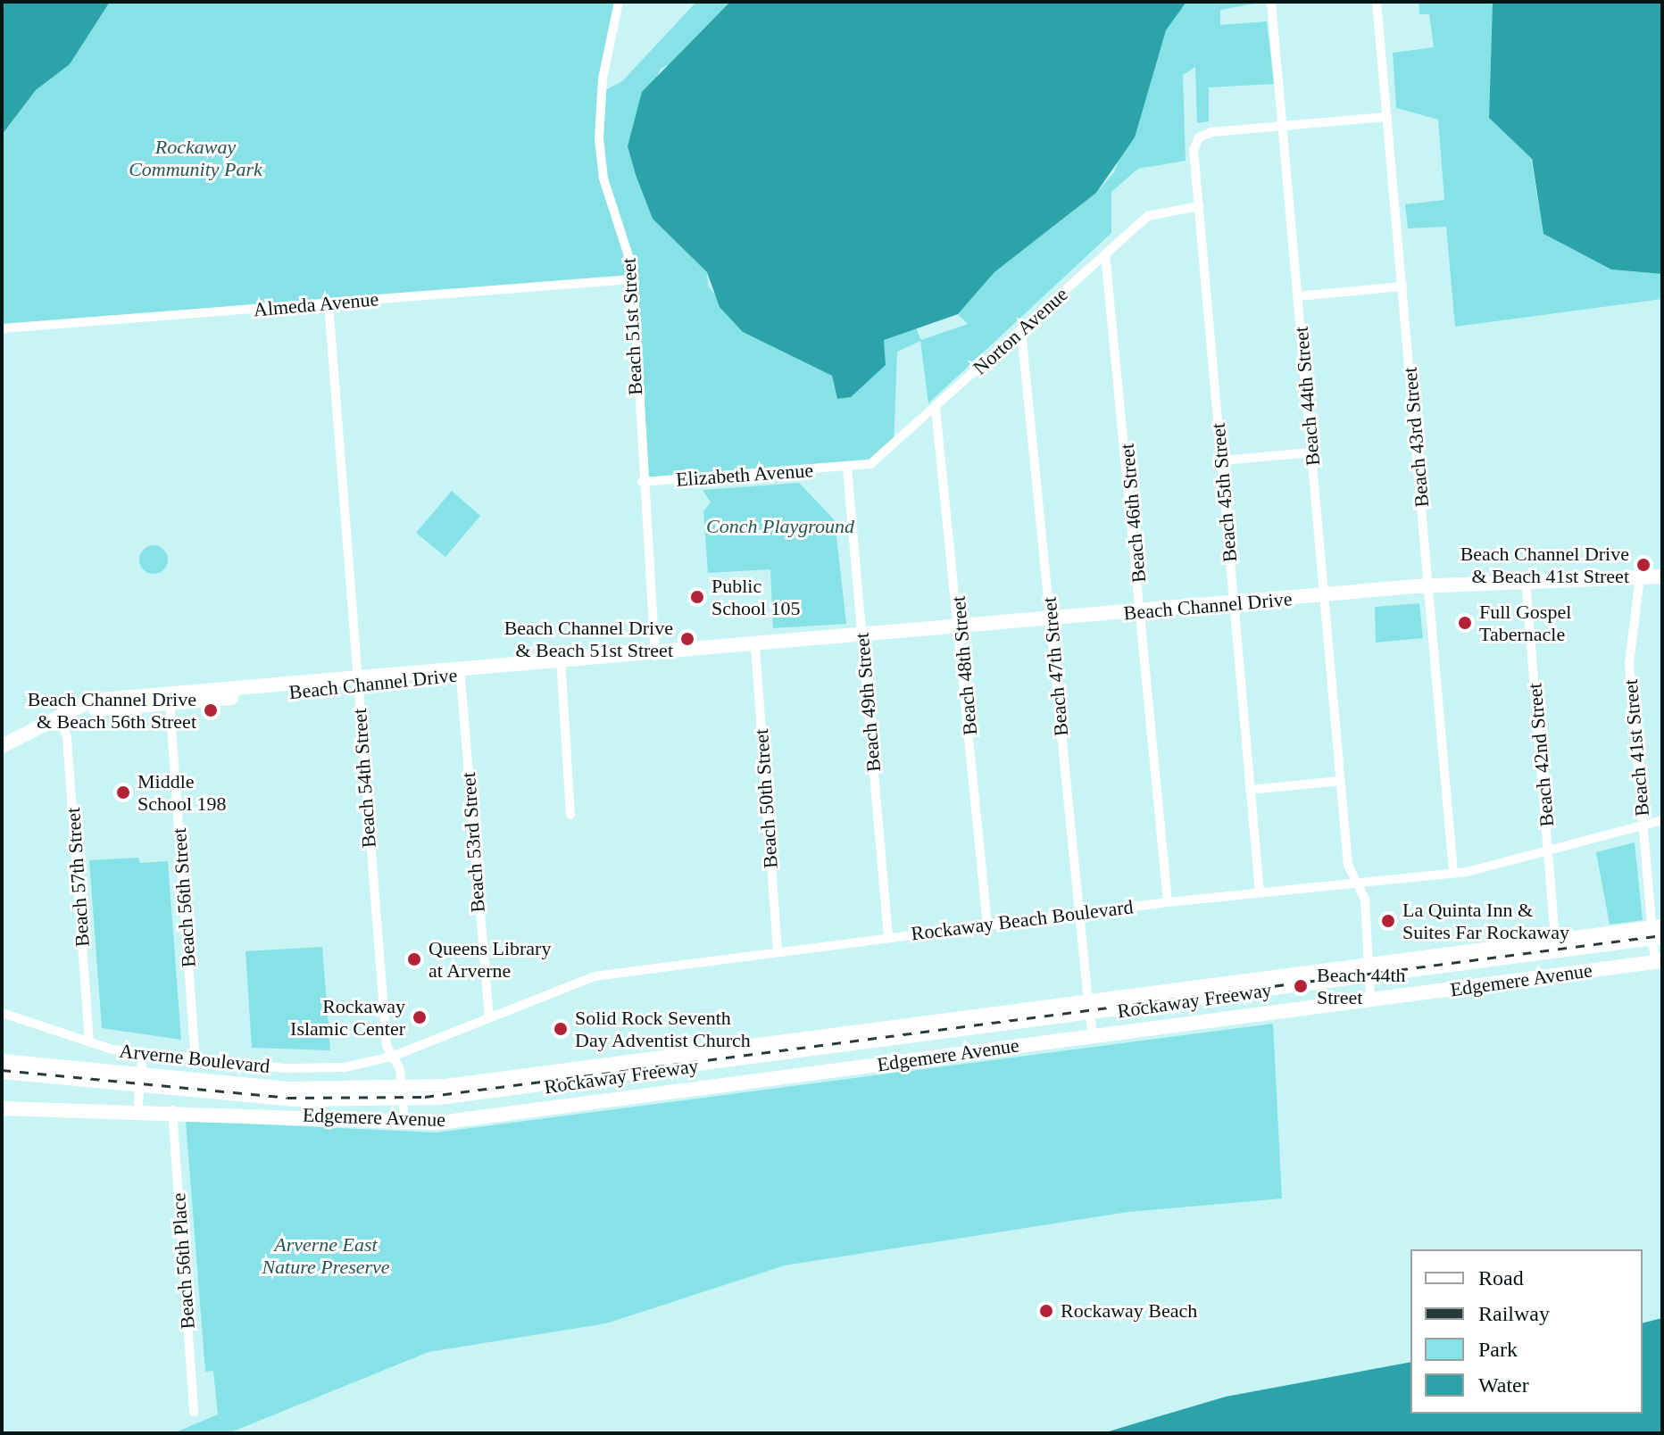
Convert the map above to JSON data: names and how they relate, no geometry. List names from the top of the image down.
{
  "streets": {
    "main road": ["Beach Channel Drive", "Edgemere Avenue"],
    "street": [
      "Almeda Avenue",
      "Beach 51st Street",
      "Norton Avenue",
      "Beach 44th Street",
      "Beach 43rd Street",
      "Elizabeth Avenue",
      "Beach 45th Street",
      "Beach 46th Street",
      "Beach 48th Street",
      "Beach 47th Street",
      "Beach 49th Street",
      "Beach 41st Street",
      "Beach 42nd Street",
      "Beach 54th Street",
      "Beach 50th Street",
      "Beach 53rd Street",
      "Beach 57th Street",
      "Beach 56th Street",
      "Rockaway Beach Boulevard",
      "Rockaway Freeway",
      "Arverne Boulevard",
      "Beach 56th Place"
    ]
  },
  "crossings": [
    ["Almeda Avenue", "Beach 51st Street"],
    ["Almeda Avenue", "Beach 54th Street"],
    ["Beach 51st Street", "Elizabeth Avenue"],
    ["Beach 51st Street", "Beach Channel Drive"],
    ["Norton Avenue", "Elizabeth Avenue"],
    ["Norton Avenue", "Beach 45th Street"],
    ["Norton Avenue", "Beach 46th Street"],
    ["Norton Avenue", "Beach 48th Street"],
    ["Norton Avenue", "Beach 47th Street"],
    ["Norton Avenue", "Beach 49th Street"],
    ["Beach 44th Street", "Beach 45th Street"],
    ["Beach 44th Street", "Beach Channel Drive"],
    ["Beach 44th Street", "Rockaway Beach Boulevard"],
    ["Beach 44th Street", "Edgemere Avenue"],
    ["Beach 44th Street", "Rockaway Freeway"],
    ["Beach 43rd Street", "Beach Channel Drive"],
    ["Beach 43rd Street", "Rockaway Beach Boulevard"],
    ["Elizabeth Avenue", "Beach 49th Street"],
    ["Beach 45th Street", "Beach Channel Drive"],
    ["Beach 45th Street", "Rockaway Beach Boulevard"],
    ["Beach 46th Street", "Beach Channel Drive"],
    ["Beach 46th Street", "Rockaway Beach Boulevard"],
    ["Beach Channel Drive", "Beach 48th Street"],
    ["Beach Channel Drive", "Beach 47th Street"],
    ["Beach Channel Drive", "Beach 49th Street"],
    ["Beach Channel Drive", "Beach 41st Street"],
    ["Beach Channel Drive", "Beach 42nd Street"],
    ["Beach Channel Drive", "Beach 54th Street"],
    ["Beach Channel Drive", "Beach 50th Street"],
    ["Beach Channel Drive", "Beach 53rd Street"],
    ["Beach Channel Drive", "Beach 57th Street"],
    ["Beach Channel Drive", "Beach 56th Street"],
    ["Beach 48th Street", "Rockaway Beach Boulevard"],
    ["Beach 47th Street", "Rockaway Beach Boulevard"],
    ["Beach 47th Street", "Edgemere Avenue"],
    ["Beach 47th Street", "Rockaway Freeway"],
    ["Beach 49th Street", "Rockaway Beach Boulevard"],
    ["Beach 41st Street", "Rockaway Beach Boulevard"],
    ["Beach 41st Street", "Edgemere Avenue"],
    ["Beach 41st Street", "Rockaway Freeway"],
    ["Beach 42nd Street", "Rockaway Beach Boulevard"],
    ["Beach 54th Street", "Rockaway Beach Boulevard"],
    ["Beach 54th Street", "Edgemere Avenue"],
    ["Beach 54th Street", "Rockaway Freeway"],
    ["Beach 54th Street", "Arverne Boulevard"],
    ["Beach 50th Street", "Rockaway Beach Boulevard"],
    ["Beach 53rd Street", "Rockaway Beach Boulevard"],
    ["Beach 57th Street", "Arverne Boulevard"],
    ["Beach 56th Street", "Arverne Boulevard"],
    ["Rockaway Beach Boulevard", "Arverne Boulevard"],
    ["Edgemere Avenue", "Beach 56th Place"]
  ],
  "parks": ["Rockaway Community Park", "Conch Playground", "Arverne East Nature Preserve"],
  "places": [
    "Beach Channel Drive & Beach 41st Street",
    "Public School 105",
    "Full Gospel Tabernacle",
    "Beach Channel Drive & Beach 51st Street",
    "Beach Channel Drive & Beach 56th Street",
    "Middle School 198",
    "La Quinta Inn & Suites Far Rockaway",
    "Queens Library at Arverne",
    "Beach 44th Street",
    "Rockaway Islamic Center",
    "Solid Rock Seventh Day Adventist Church",
    "Rockaway Beach"
  ],
  "legend": [
    "Road",
    "Railway",
    "Park",
    "Water"
  ]
}
